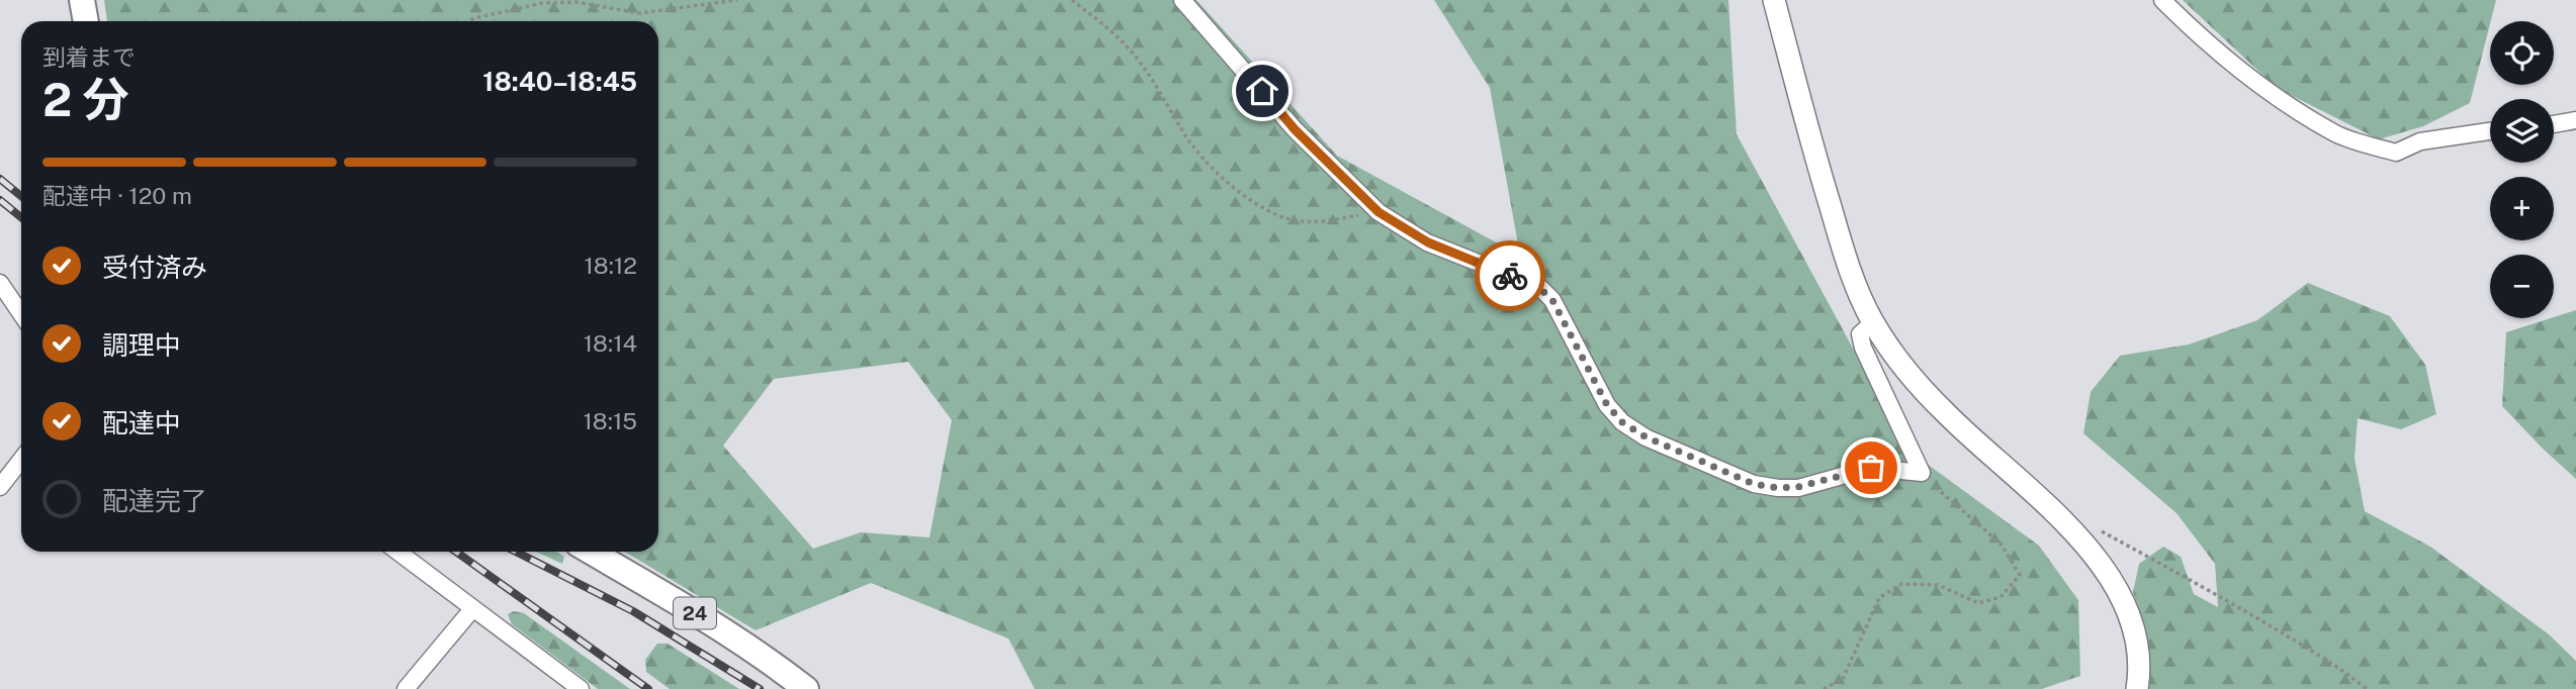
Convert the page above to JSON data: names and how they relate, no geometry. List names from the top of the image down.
{
  "streets": {
    "main road": ["24"]
  },
  "page": {
    "map_buttons": ["+", "−"],
    "heading": ["2 分", "到着まで", "18:40–18:45"],
    "bar": "配達中 · 120 m",
    "list": [
      ["受付済み", "18:12"],
      ["調理中", "18:14"],
      ["配達中", "18:15"],
      "配達完了"
    ]
  }
}
